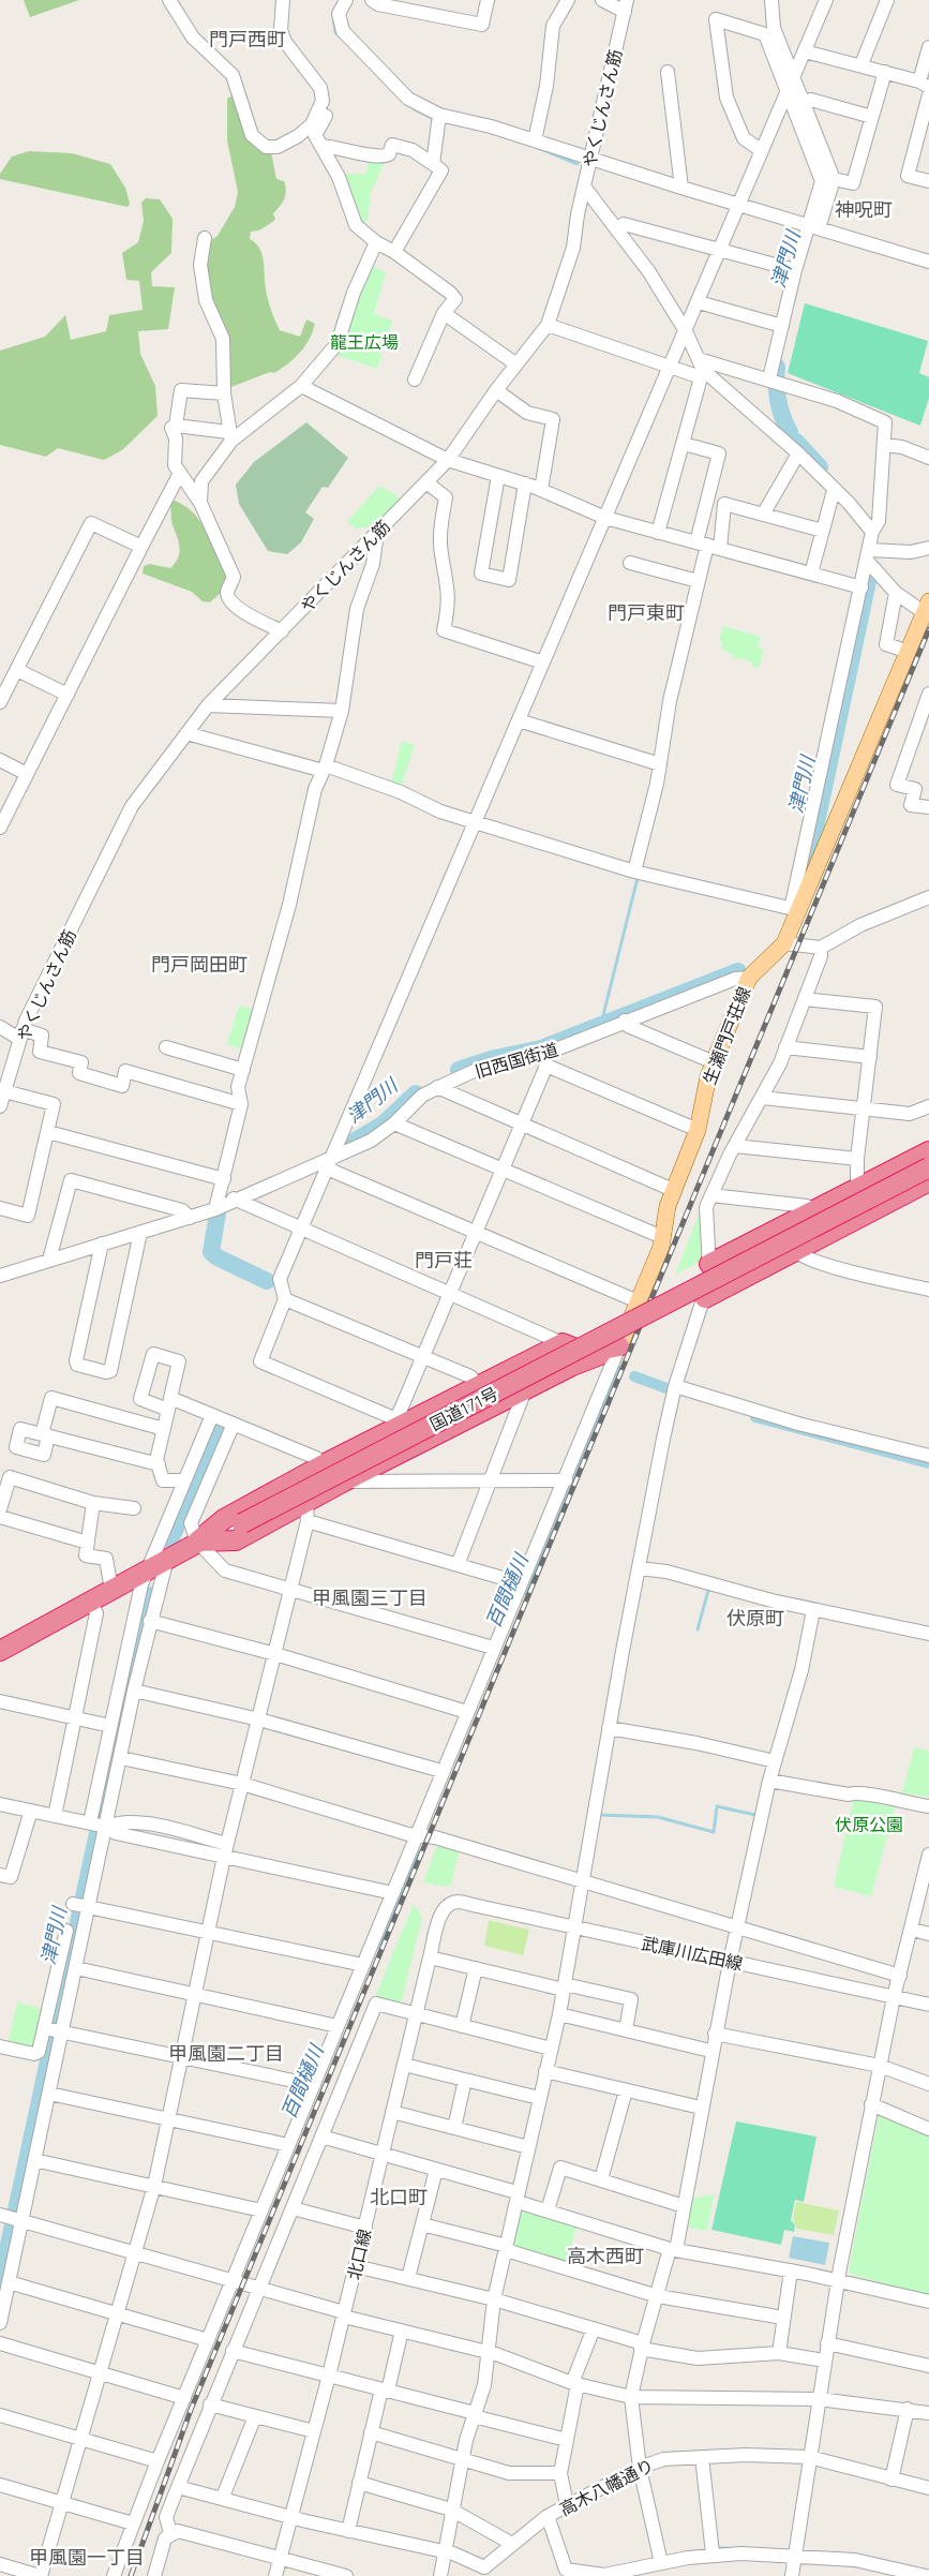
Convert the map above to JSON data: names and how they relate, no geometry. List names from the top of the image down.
{
  "streets": {
    "highway": ["国道171号"],
    "main road": ["生瀬門戸荘線"],
    "street": [
      "やくじんさん筋",
      "旧西国街道",
      "武庫川広田線",
      "北口線",
      "高木八幡通り"
    ]
  },
  "crossings": [
    ["生瀬門戸荘線", "旧西国街道"],
    ["武庫川広田線", "北口線"]
  ],
  "districts": [
    "門戸西町",
    "神呪町",
    "門戸東町",
    "門戸岡田町",
    "門戸荘",
    "甲風園三丁目",
    "伏原町",
    "甲風園二丁目",
    "北口町",
    "高木西町",
    "甲風園一丁目"
  ],
  "water": ["津門川", "百間樋川"],
  "parks": ["龍王広場", "伏原公園"]
}
